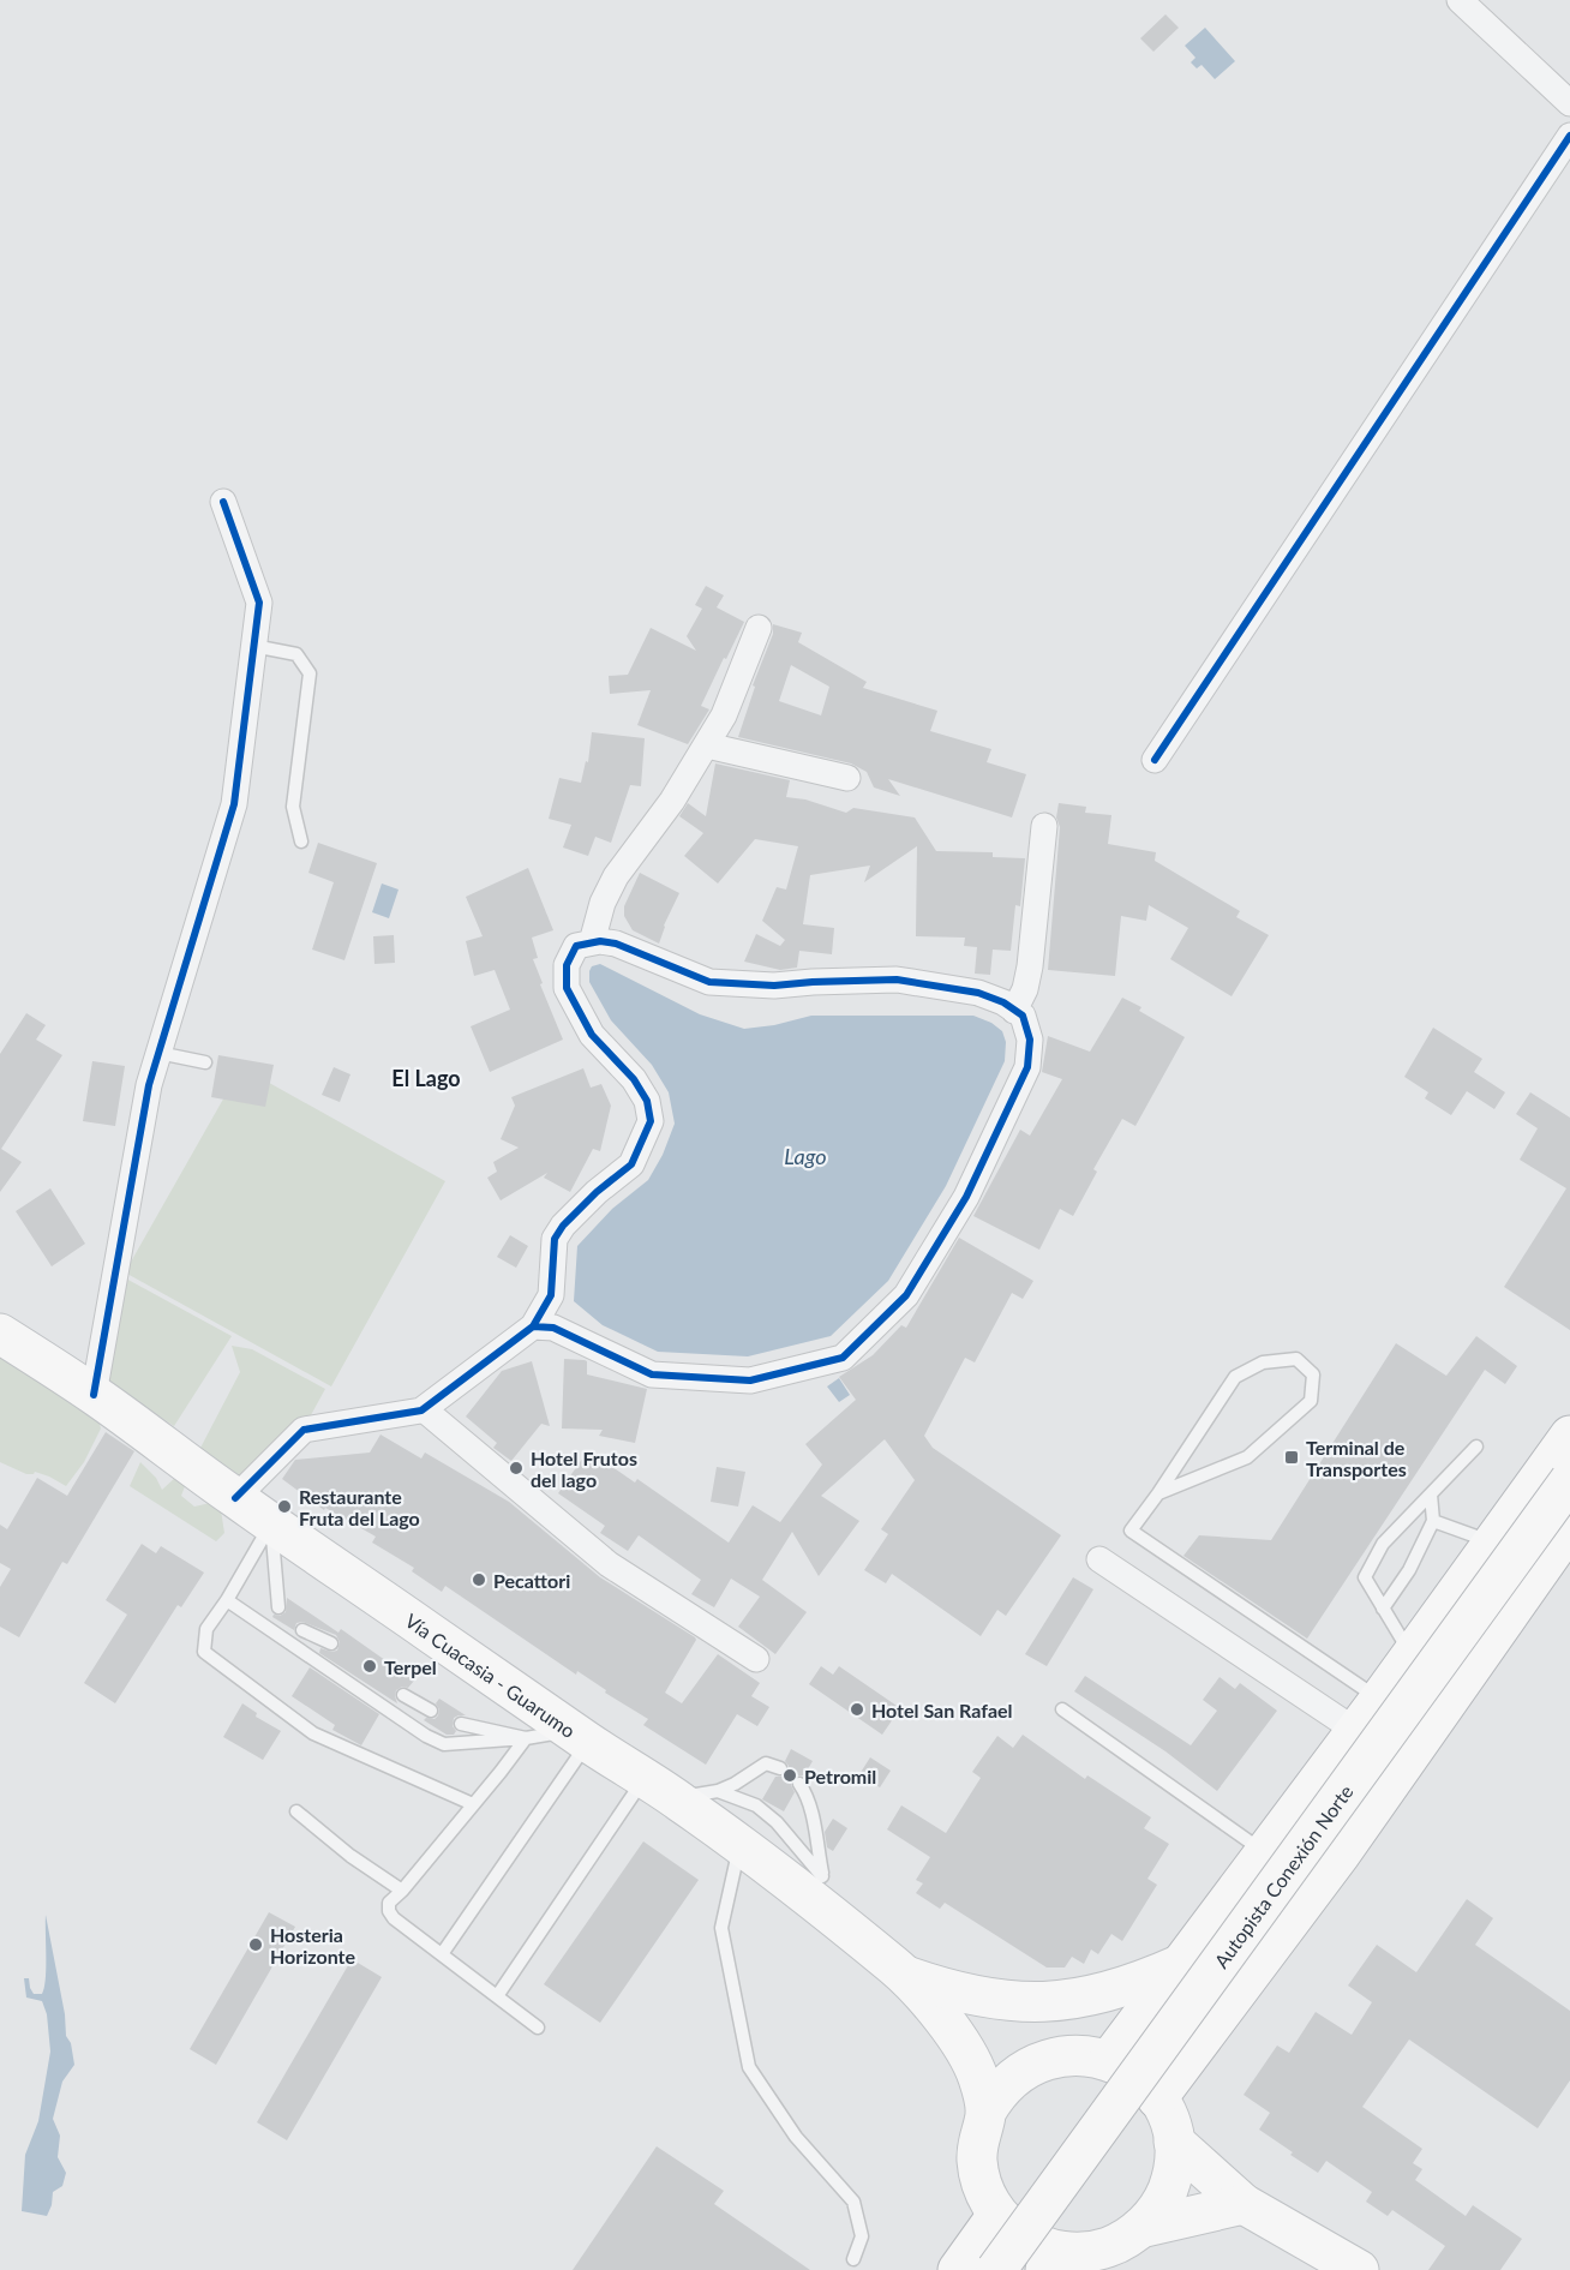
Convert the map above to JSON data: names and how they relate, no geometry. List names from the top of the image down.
{
  "streets": {
    "main road": ["Vía Cuacasia - Guarumo", "Autopista Conexión Norte"]
  },
  "districts": ["El Lago"],
  "water": ["Lago"],
  "places": {
    "transit": ["Terminal de Transportes"],
    "other": [
      "Hotel Frutos del lago",
      "Restaurante Fruta del Lago",
      "Pecattori",
      "Terpel",
      "Hotel San Rafael",
      "Petromil",
      "Hosteria Horizonte"
    ]
  }
}
